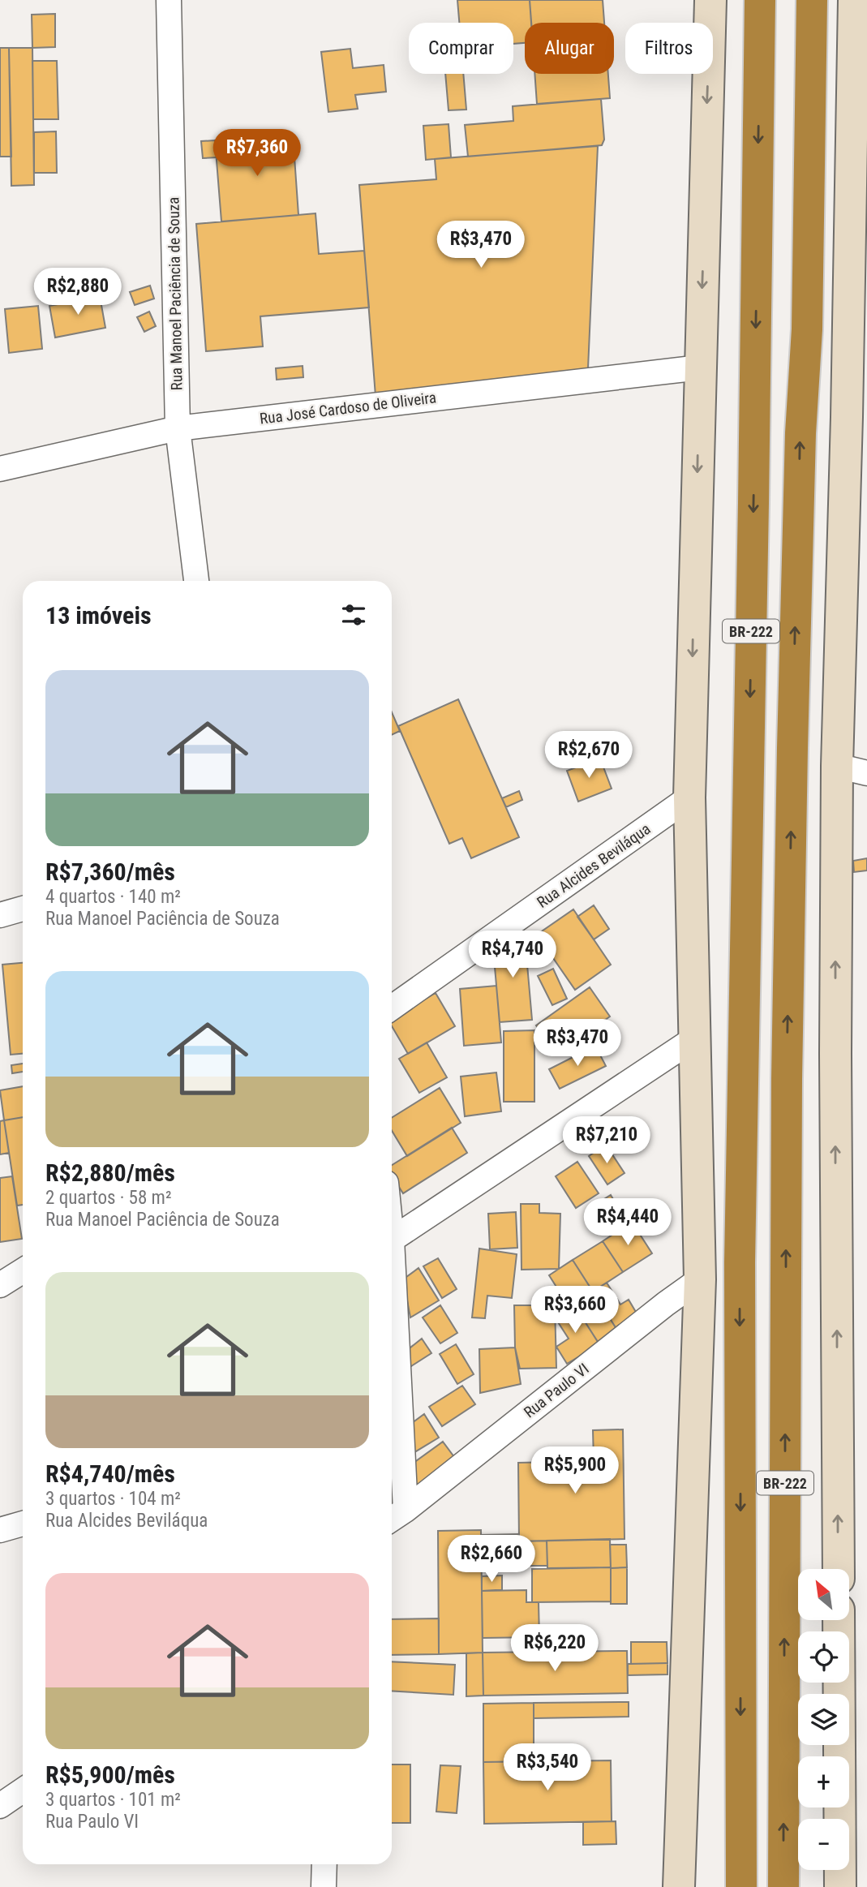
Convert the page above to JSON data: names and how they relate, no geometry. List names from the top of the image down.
{
  "streets": {
    "highway": ["BR-222"],
    "street": [
      "Rua Manoel Paciência de Souza",
      "Rua José Cardoso de Oliveira",
      "Rua Alcides Beviláqua",
      "Rua Paulo VI"
    ]
  },
  "crossings": [
    ["Rua Manoel Paciência de Souza", "Rua José Cardoso de Oliveira"]
  ],
  "north": "top left",
  "page": {
    "chip": ["Comprar", "Alugar", "Filtros"],
    "price": [
      "R$7,360",
      "R$3,470",
      "R$2,880",
      "R$2,670",
      "R$4,740",
      "R$3,470",
      "R$7,210",
      "R$4,440",
      "R$3,660",
      "R$5,900",
      "R$2,660",
      "R$6,220",
      "R$3,540"
    ],
    "heading": "13 imóveis",
    "list": [
      {
        "name": "R$7,360/mês",
        "note": "4 quartos · 140 m² · Rua Manoel Paciência de Souza"
      },
      {
        "name": "R$2,880/mês",
        "note": "2 quartos · 58 m² · Rua Manoel Paciência de Souza"
      },
      {
        "name": "R$4,740/mês",
        "note": "3 quartos · 104 m² · Rua Alcides Beviláqua"
      },
      {
        "name": "R$5,900/mês",
        "note": "3 quartos · 101 m² · Rua Paulo VI"
      }
    ],
    "map_buttons": ["+", "−"]
  }
}
